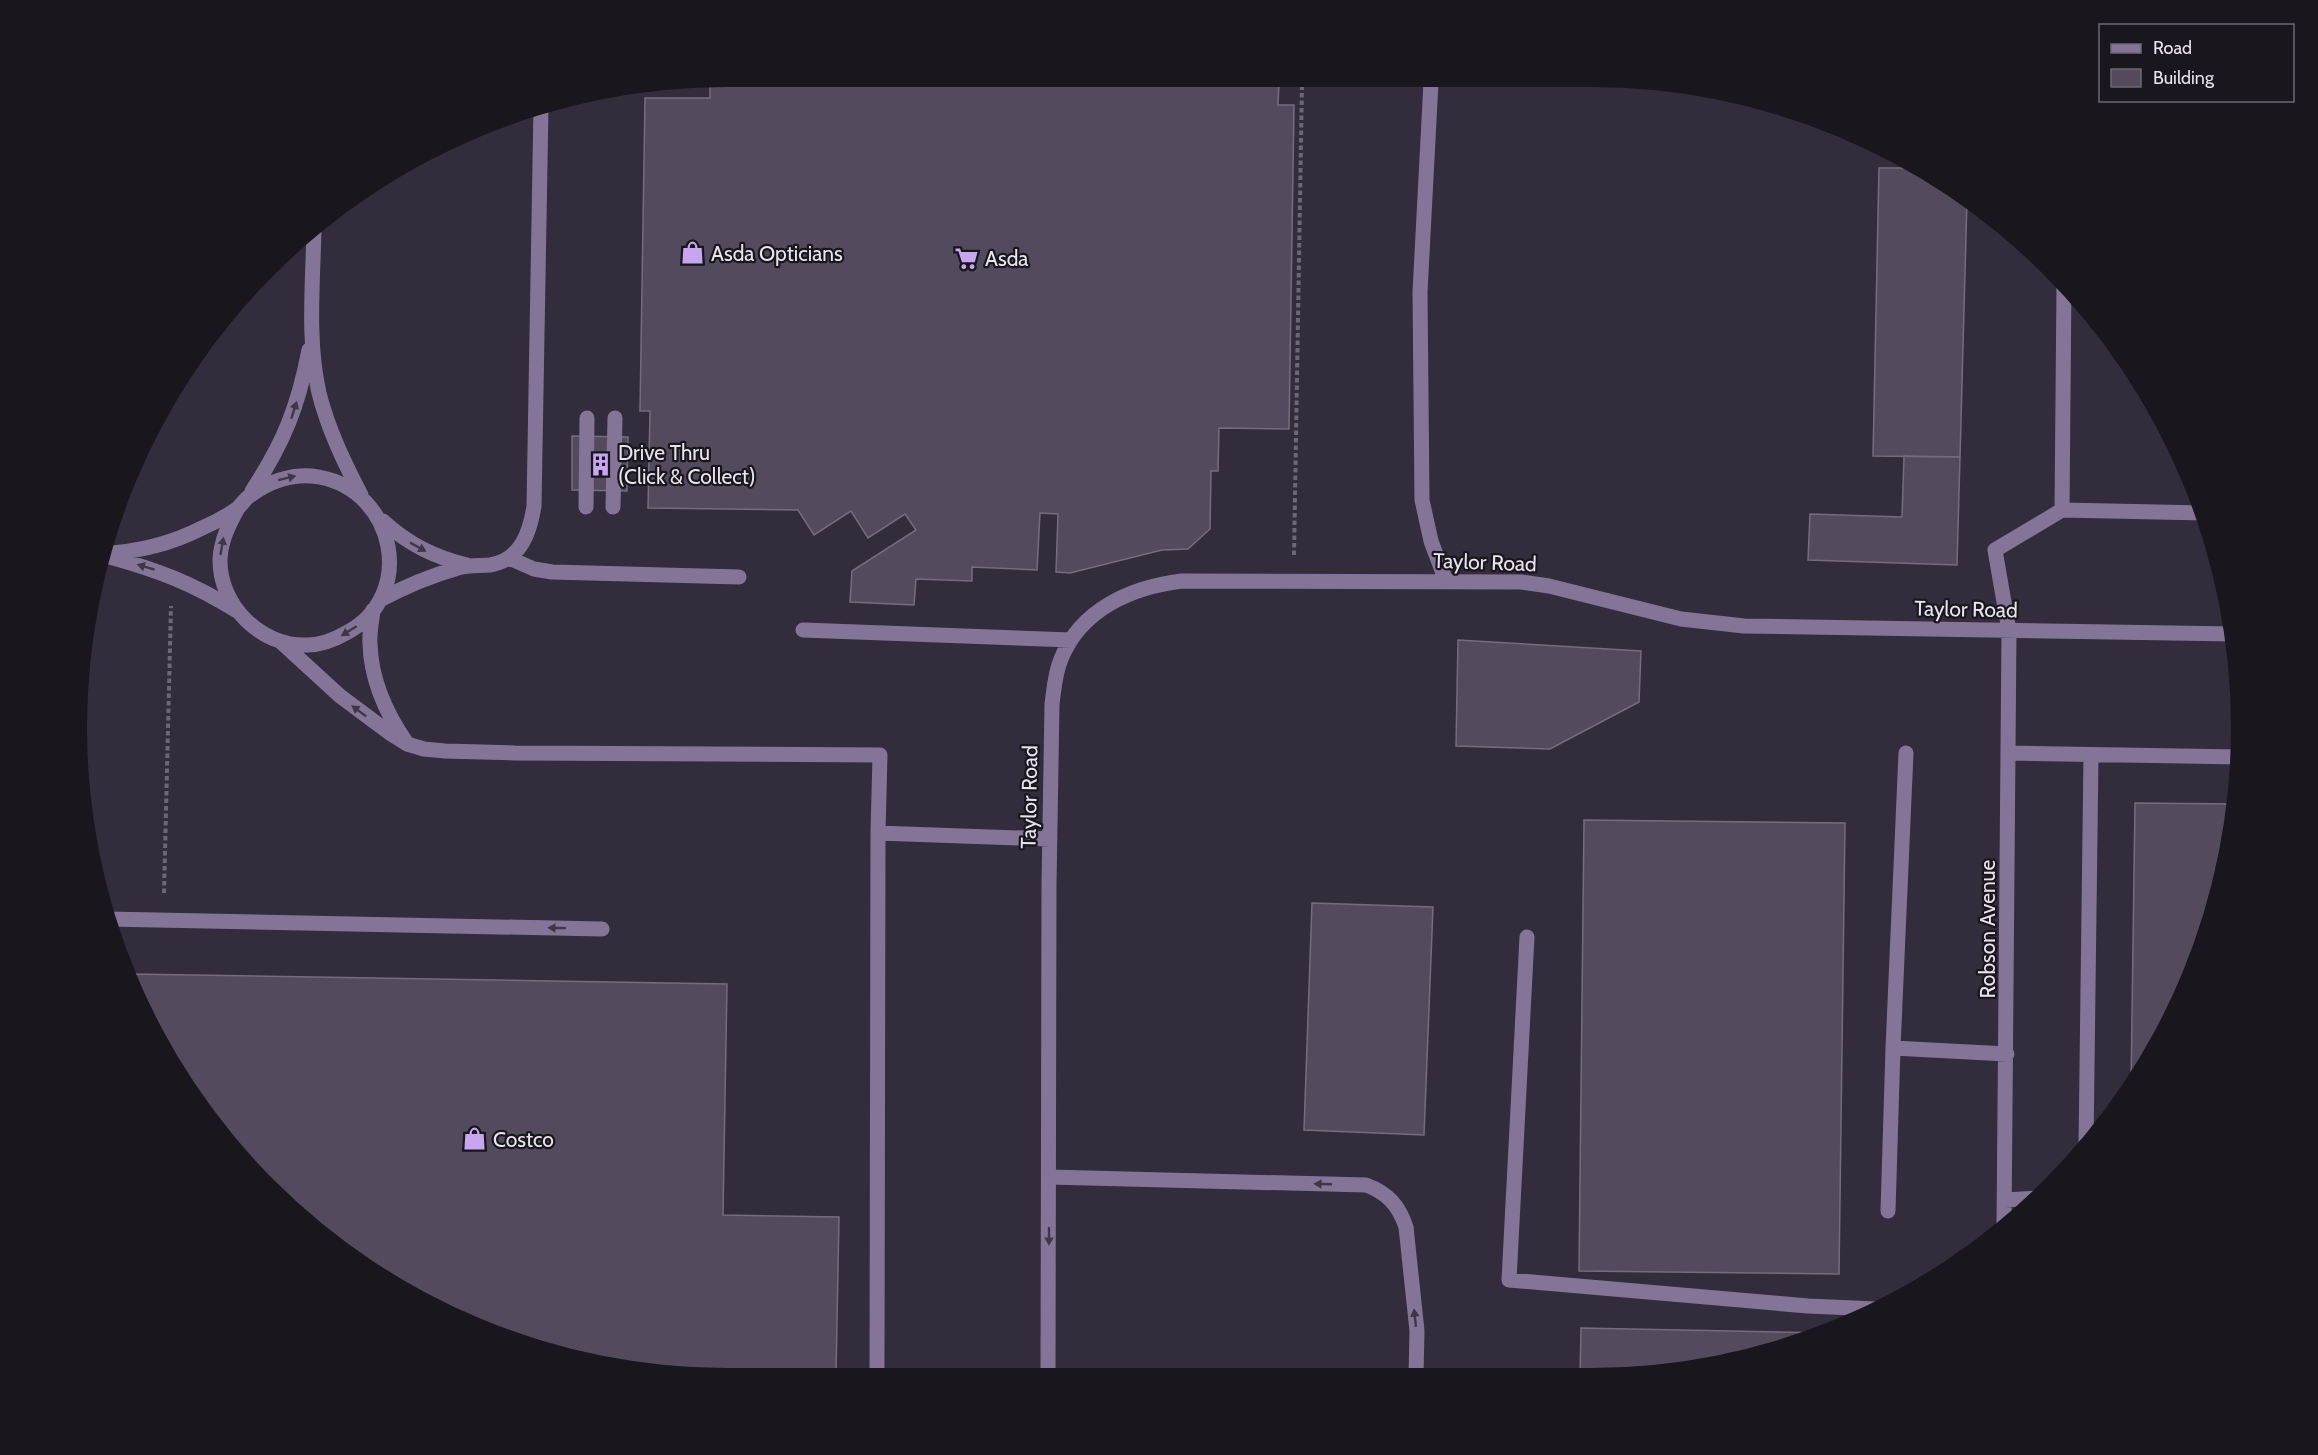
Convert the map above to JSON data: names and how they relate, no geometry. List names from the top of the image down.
{
  "streets": {
    "street": ["Taylor Road", "Robson Avenue"]
  },
  "crossings": [
    ["Taylor Road", "Robson Avenue"]
  ],
  "places": {
    "shop": ["Asda Opticians", "Costco"],
    "supermarket": ["Asda"],
    "building": ["Drive Thru (Click & Collect)"]
  },
  "legend": ["Road", "Building"]
}
